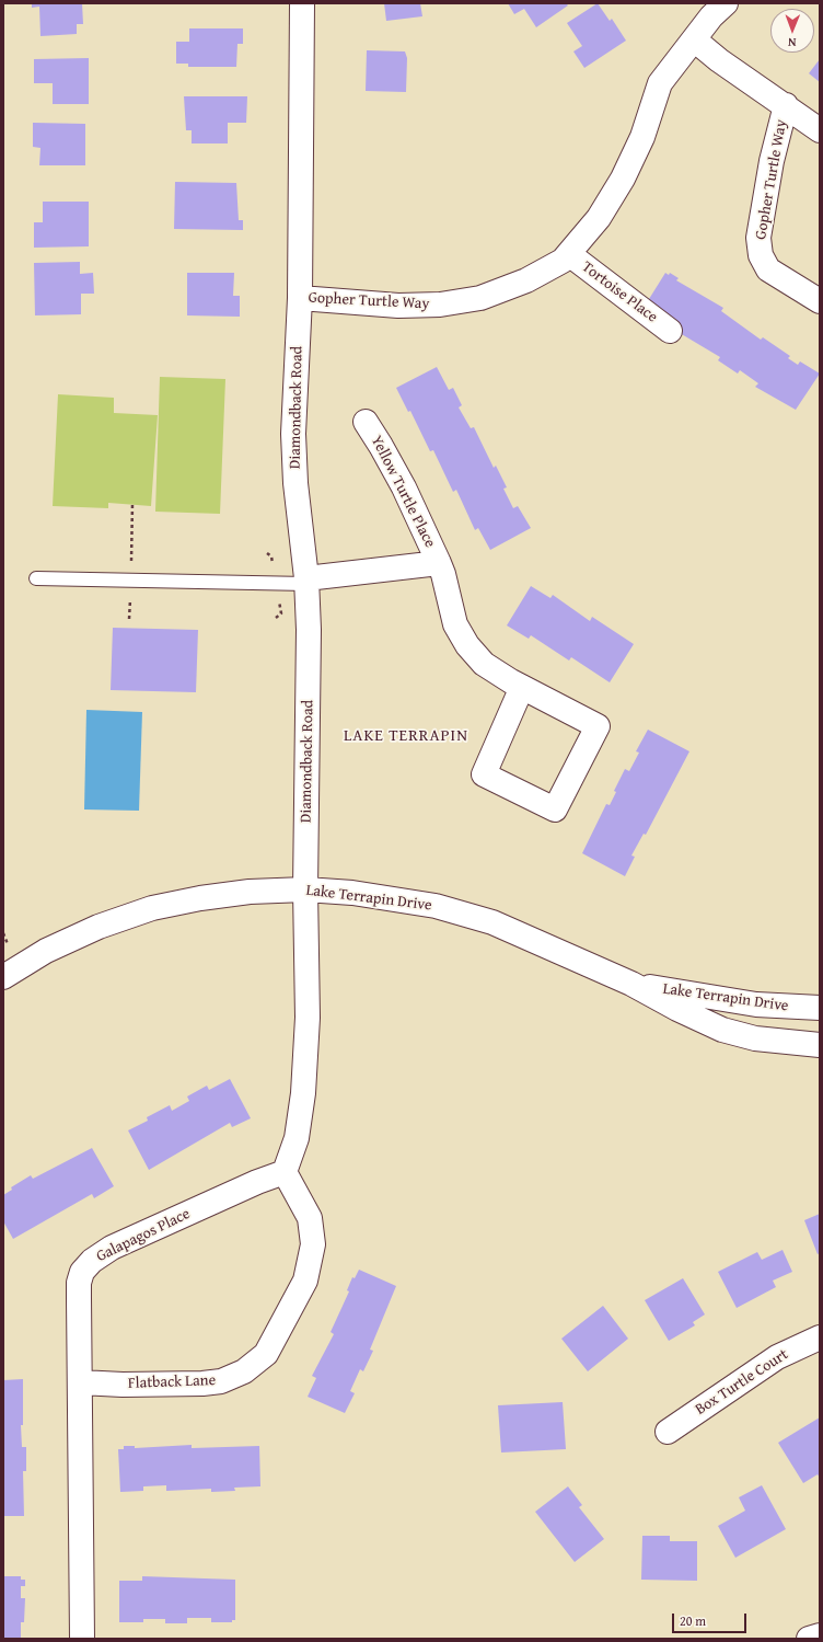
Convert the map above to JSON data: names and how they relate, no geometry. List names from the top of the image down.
{
  "streets": {
    "street": [
      "Gopher Turtle Way",
      "Tortoise Place",
      "Diamondback Road",
      "Yellow Turtle Place",
      "Lake Terrapin Drive",
      "Galapagos Place",
      "Flatback Lane",
      "Box Turtle Court"
    ]
  },
  "crossings": [
    ["Gopher Turtle Way", "Tortoise Place"],
    ["Gopher Turtle Way", "Diamondback Road"],
    ["Diamondback Road", "Yellow Turtle Place"],
    ["Diamondback Road", "Lake Terrapin Drive"],
    ["Galapagos Place", "Flatback Lane"]
  ],
  "districts": ["LAKE TERRAPIN"],
  "scale_bar": "20 m",
  "north": "bottom"
}
